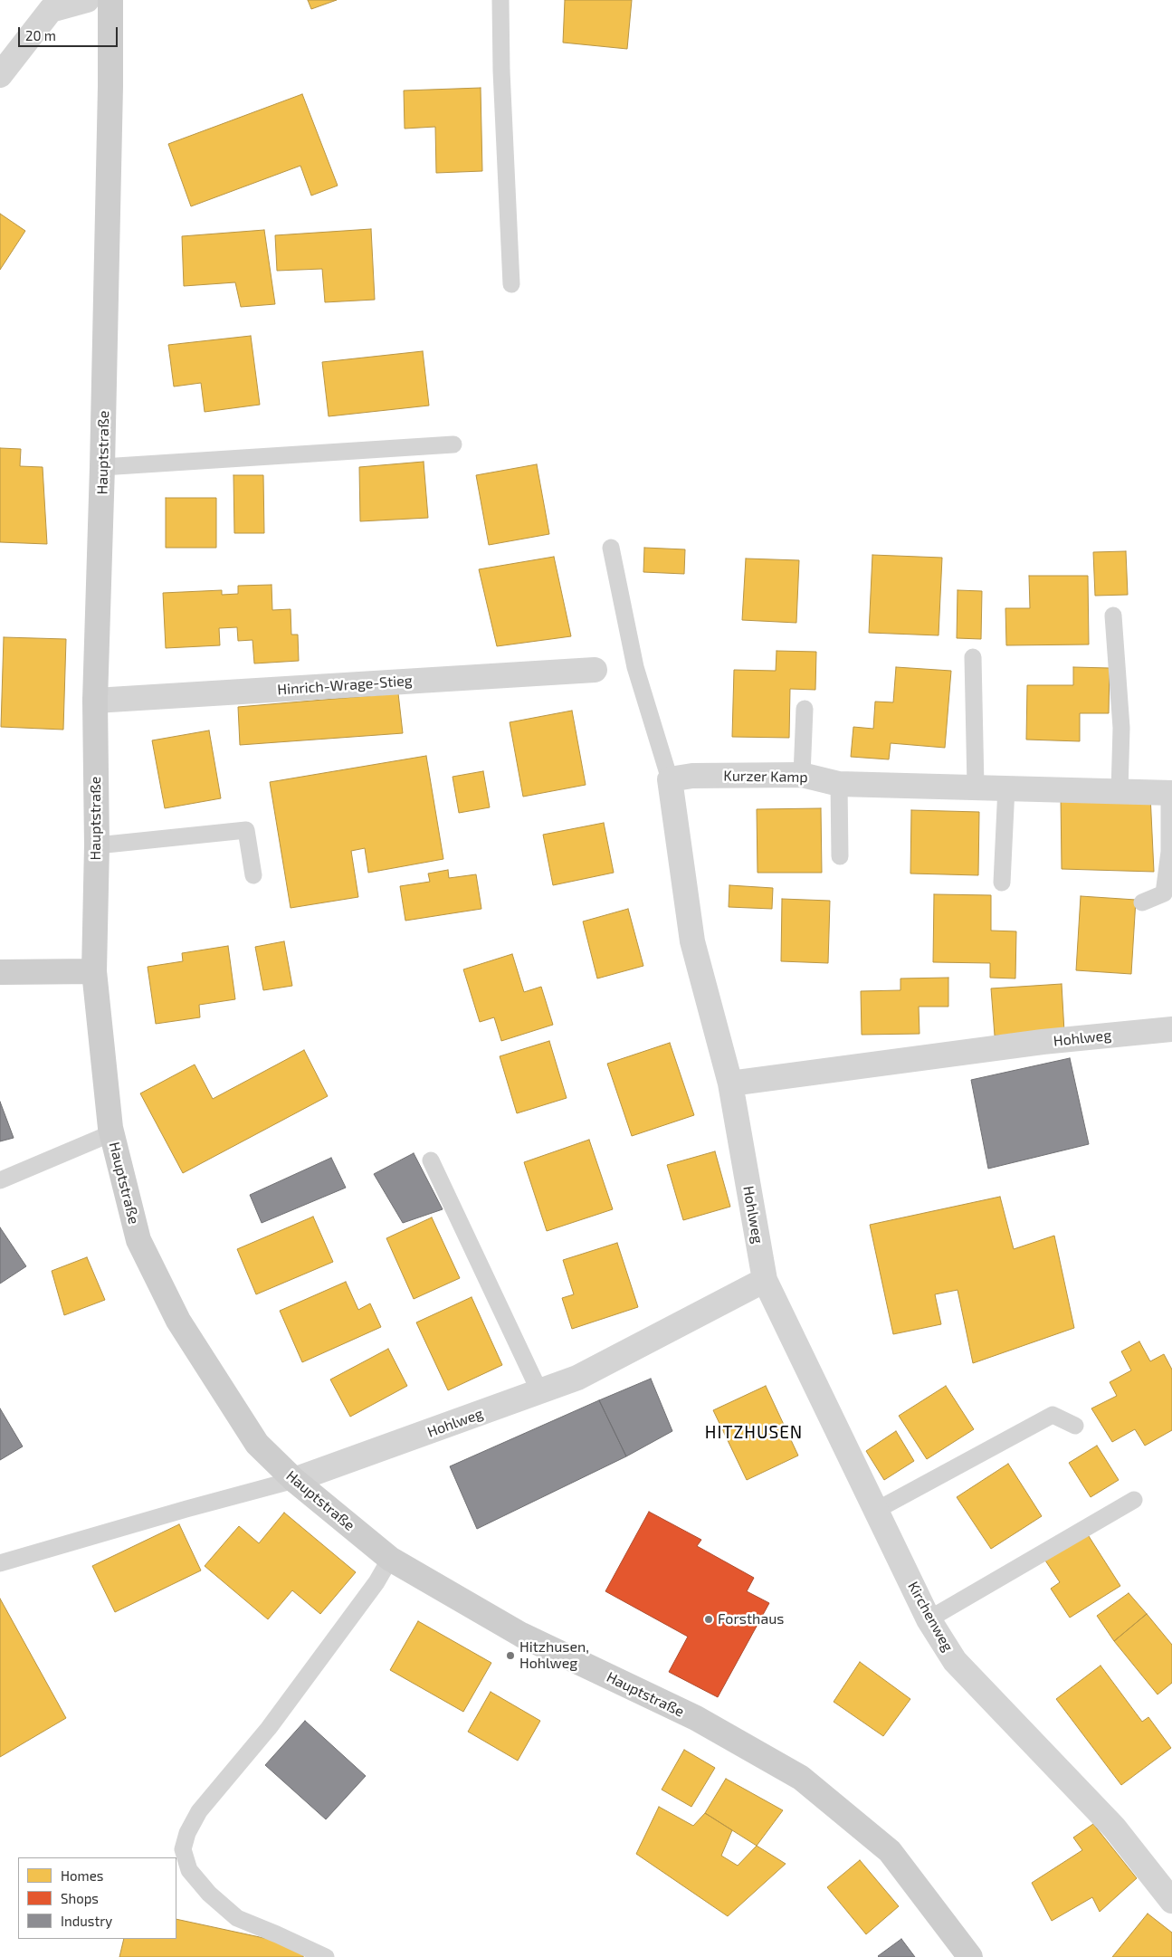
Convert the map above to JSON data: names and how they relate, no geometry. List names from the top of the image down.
{
  "streets": {
    "street": [
      "Hauptstraße",
      "Hinrich-Wrage-Stieg",
      "Kurzer Kamp",
      "Hohlweg",
      "Kirchenweg"
    ]
  },
  "crossings": [
    ["Hauptstraße", "Hinrich-Wrage-Stieg"],
    ["Hauptstraße", "Hohlweg"],
    ["Hohlweg", "Kirchenweg"]
  ],
  "districts": ["HITZHUSEN"],
  "places": ["Forsthaus", "Hitzhusen, Hohlweg"],
  "legend": ["Homes", "Shops", "Industry"],
  "scale_bar": "20 m"
}
